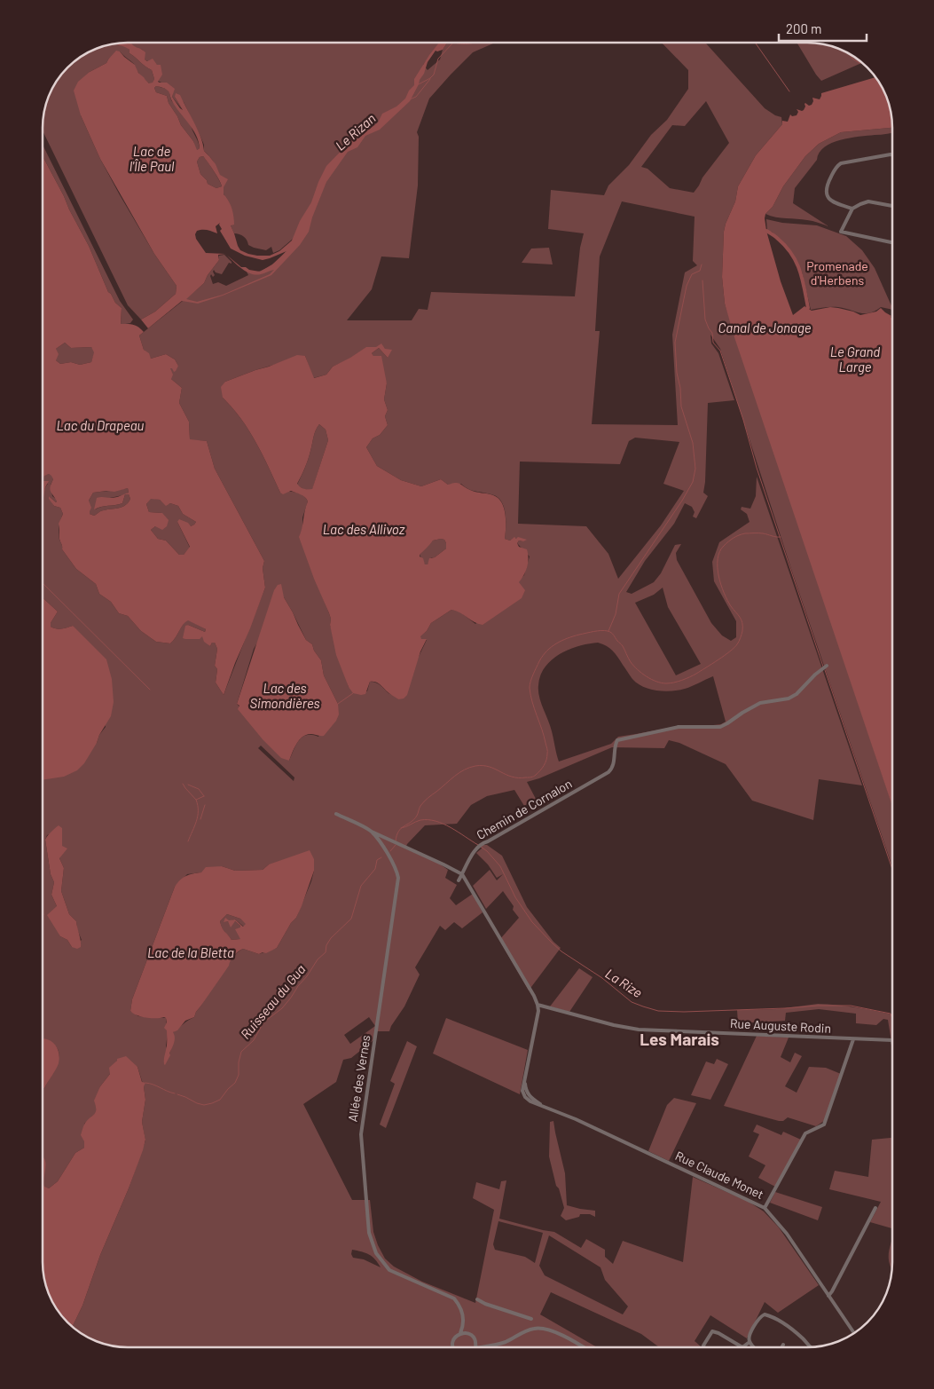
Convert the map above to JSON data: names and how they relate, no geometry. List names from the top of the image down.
{
  "streets": {
    "street": [
      "Chemin de Cornalon",
      "Rue Auguste Rodin",
      "Allée des Vernes",
      "Rue Claude Monet"
    ]
  },
  "crossings": [
    ["Rue Auguste Rodin", "Rue Claude Monet"]
  ],
  "districts": ["Les Marais"],
  "water": [
    "Le Rizan",
    "Lac de l'Île Paul",
    "Canal de Jonage",
    "Le Grand Large",
    "Lac du Drapeau",
    "Lac des Allivoz",
    "Lac des Simondières",
    "Lac de la Bletta",
    "La Rize",
    "Ruisseau du Gua"
  ],
  "parks": ["Promenade d'Herbens"],
  "scale_bar": "200 m"
}
